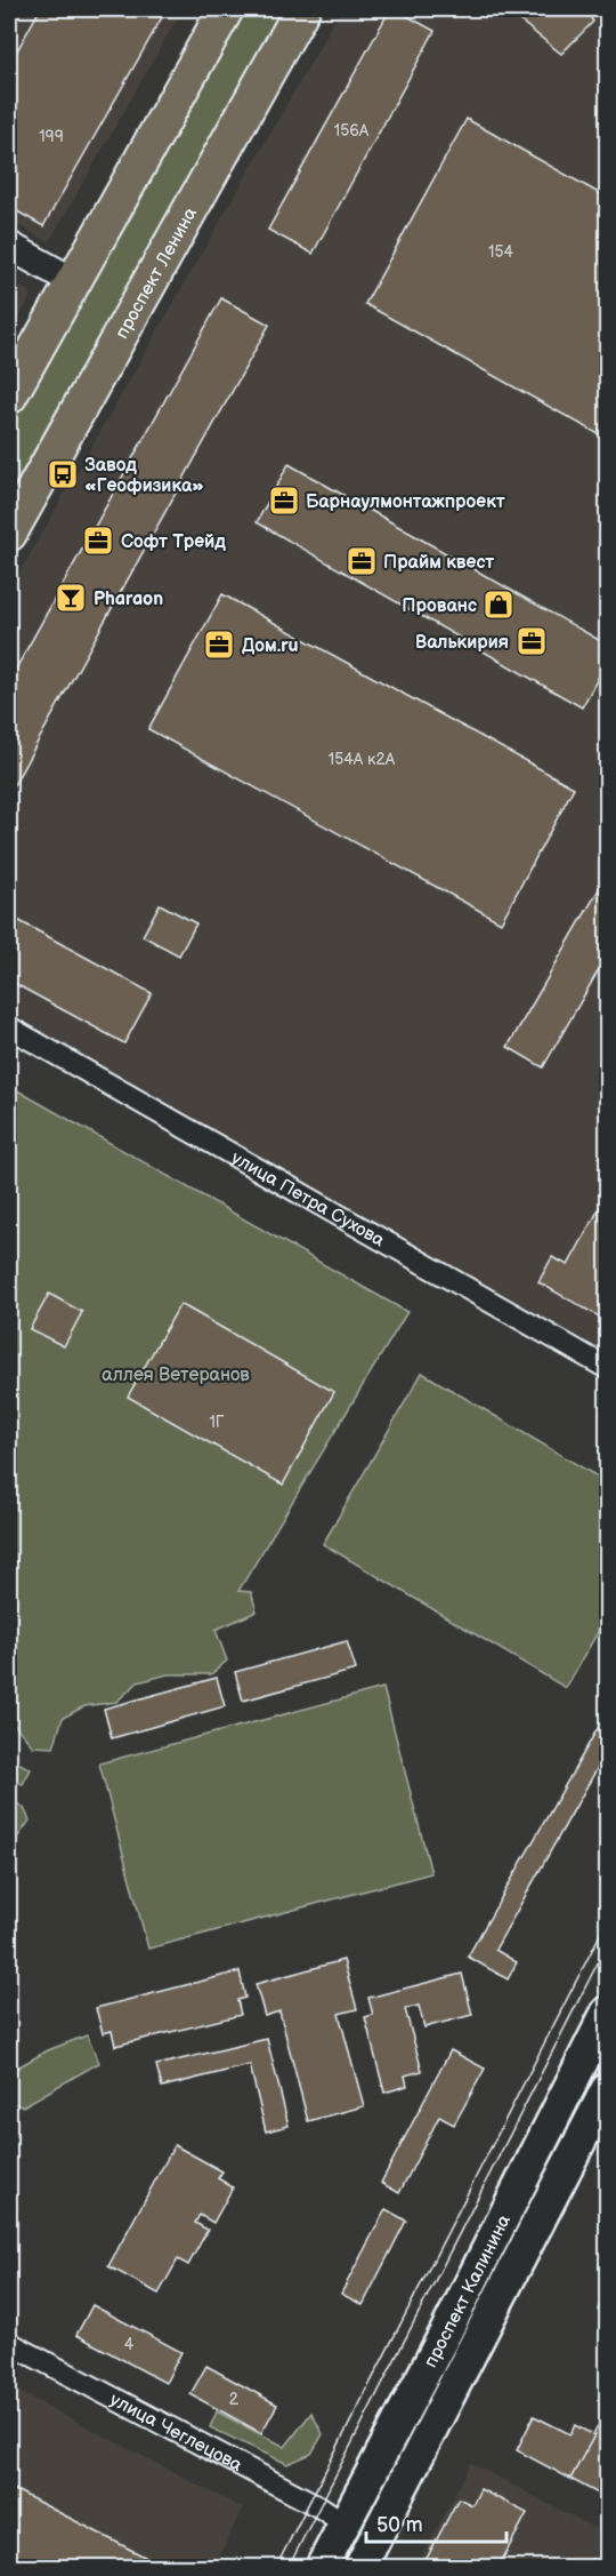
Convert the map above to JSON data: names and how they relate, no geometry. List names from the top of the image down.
{
  "streets": {
    "main road": ["проспект Ленина", "проспект Калинина"],
    "street": ["улица Петра Сухова", "улица Чеглецова"]
  },
  "crossings": [
    ["проспект Калинина", "улица Чеглецова"]
  ],
  "parks": ["аллея Ветеранов"],
  "places": {
    "bus stop": ["Завод «Геофизика»"],
    "office": [
      "Барнаулмонтажпроект",
      "Софт Трейд",
      "Прайм квест",
      "Валькирия",
      "Дом.ru"
    ],
    "bar": ["Pharaon"],
    "shop": ["Прованс"]
  },
  "house_numbers": [
    "156А",
    "199",
    "154",
    "154А к2А",
    "1Г",
    "4",
    "2"
  ],
  "scale_bar": "50 m"
}
